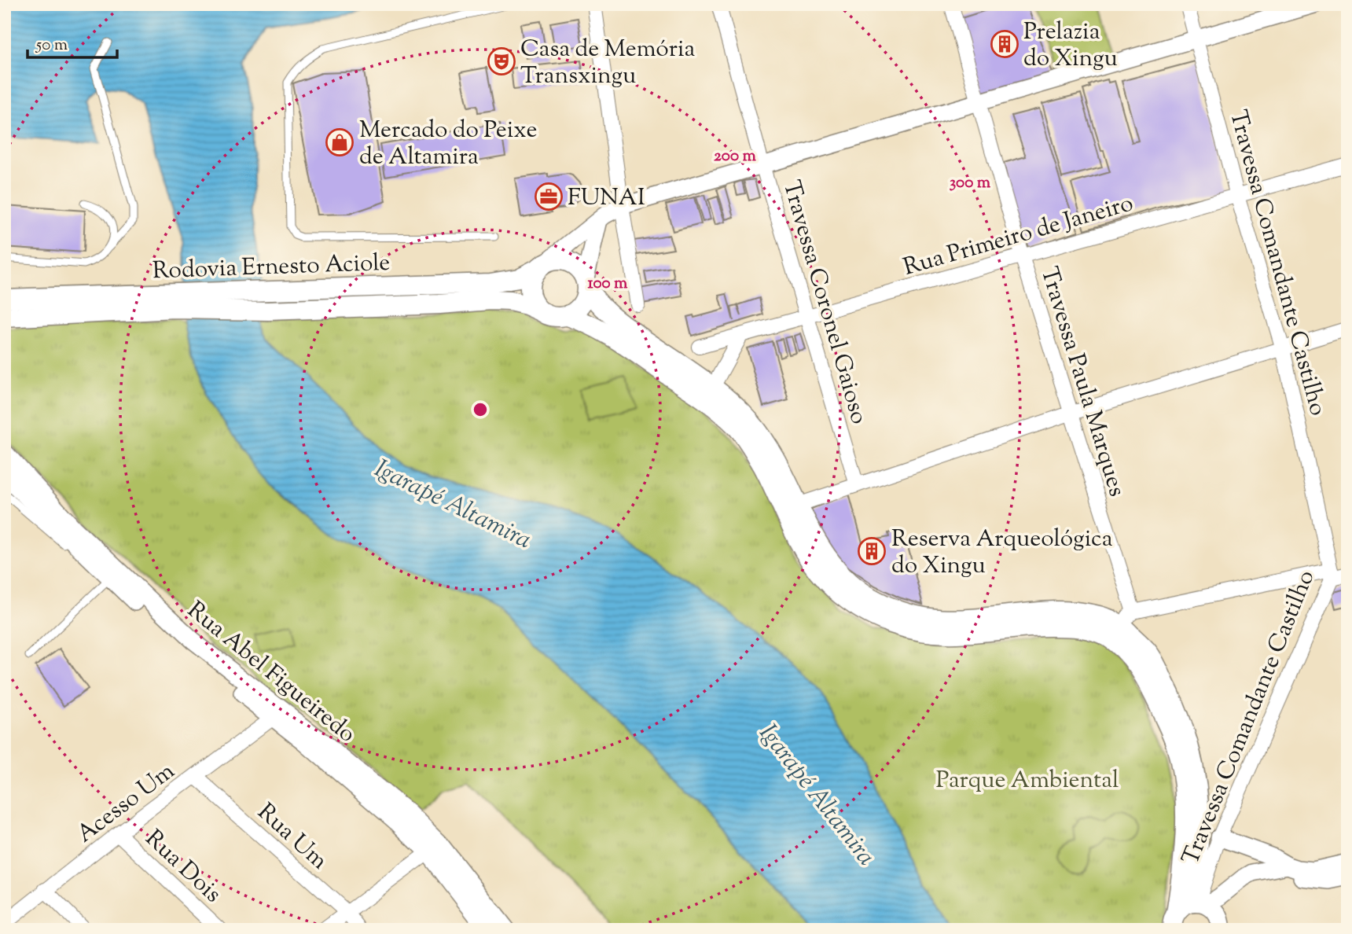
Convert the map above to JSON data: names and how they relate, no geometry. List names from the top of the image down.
{
  "streets": {
    "main road": ["Rodovia Ernesto Aciole"],
    "street": [
      "Rua Primeiro de Janeiro",
      "Travessa Comandante Castilho",
      "Travessa Coronel Gaioso",
      "Travessa Paula Marques",
      "Rua Abel Figueiredo",
      "Acesso Um",
      "Rua Um",
      "Rua Dois"
    ]
  },
  "crossings": [
    ["Rua Primeiro de Janeiro", "Travessa Comandante Castilho"],
    ["Rua Primeiro de Janeiro", "Travessa Coronel Gaioso"],
    ["Rua Primeiro de Janeiro", "Travessa Paula Marques"],
    ["Rua Abel Figueiredo", "Acesso Um"],
    ["Acesso Um", "Rua Um"],
    ["Acesso Um", "Rua Dois"]
  ],
  "water": ["Igarapé Altamira"],
  "parks": ["Parque Ambiental"],
  "places": {
    "building": ["Prelazia do Xingu", "Reserva Arqueológica do Xingu"],
    "theatre": ["Casa de Memória Transxingu"],
    "shop": ["Mercado do Peixe de Altamira"],
    "office": ["FUNAI"]
  },
  "scale_bar": "50 m",
  "rings": ["200 m", "300 m", "100 m"]
}
